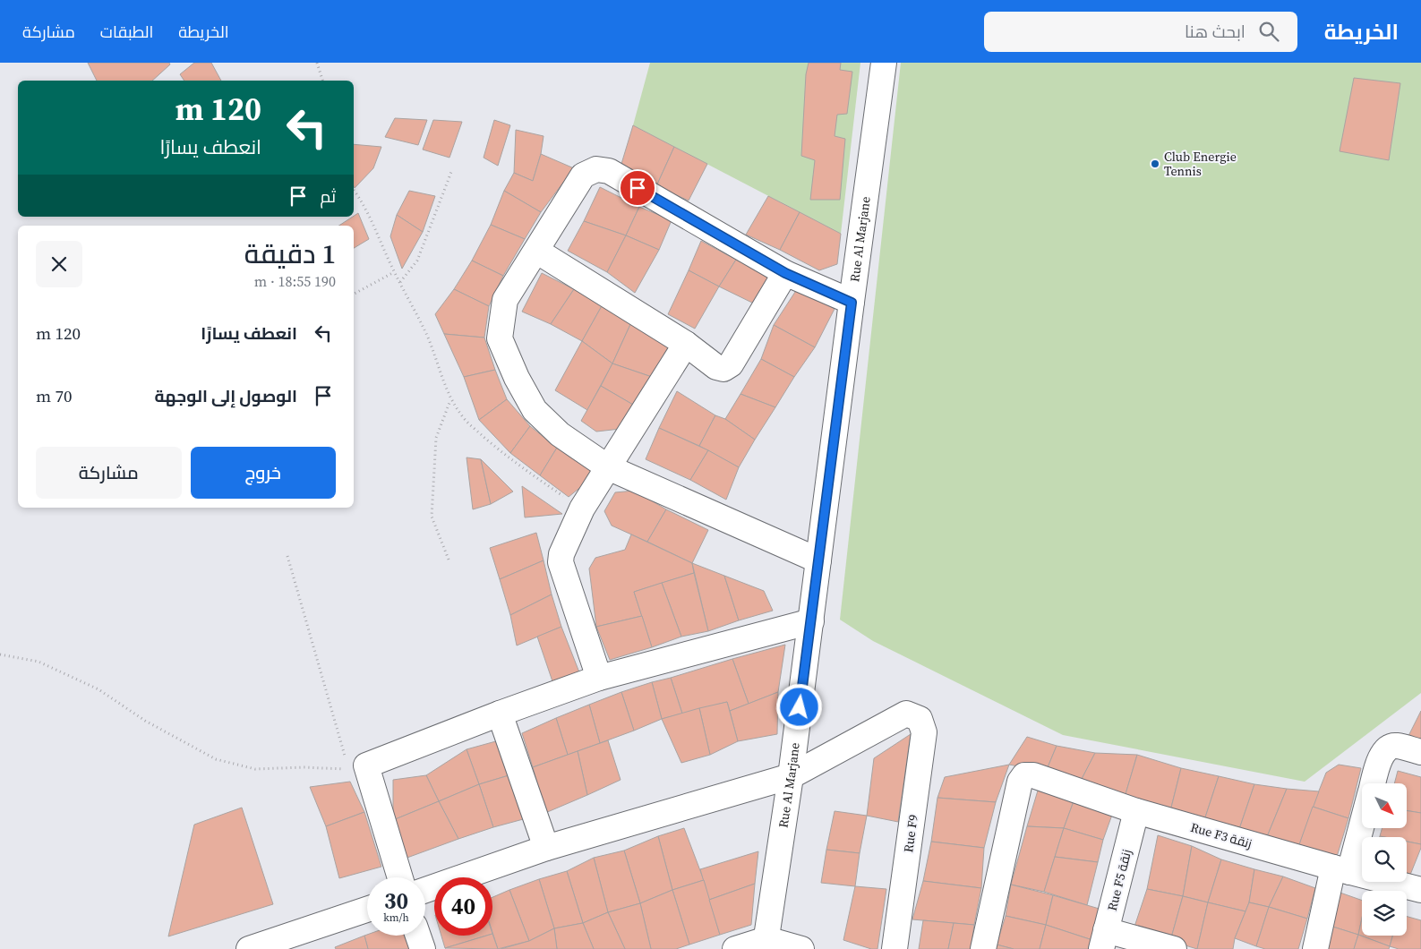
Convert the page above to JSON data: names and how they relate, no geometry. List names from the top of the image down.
{
  "streets": {
    "street": [
      "Rue Al Marjane",
      "Rue F9",
      "Rue F3 زنقة",
      "Rue F5 زنقة"
    ]
  },
  "crossings": [
    ["Rue Al Marjane", "Rue F9"],
    ["Rue F3 زنقة", "Rue F5 زنقة"]
  ],
  "places": ["Club Energie Tennis"],
  "north": "bottom right",
  "page": {
    "header": "الخريطة",
    "search": "ابحث هنا",
    "nav": ["الخريطة", "الطبقات", "مشاركة"],
    "turn": ["120 m", "انعطف يسارًا"],
    "then": "ثم",
    "heading": ["1 دقيقة", "190 m · 18:55"],
    "list": [
      {
        "name": "انعطف يسارًا",
        "value": "120 m"
      },
      {
        "name": "الوصول إلى الوجهة",
        "value": "70 m"
      }
    ],
    "buttons": ["خروج", "مشاركة"],
    "speed": "30 km/h",
    "limit": "40"
  }
}
